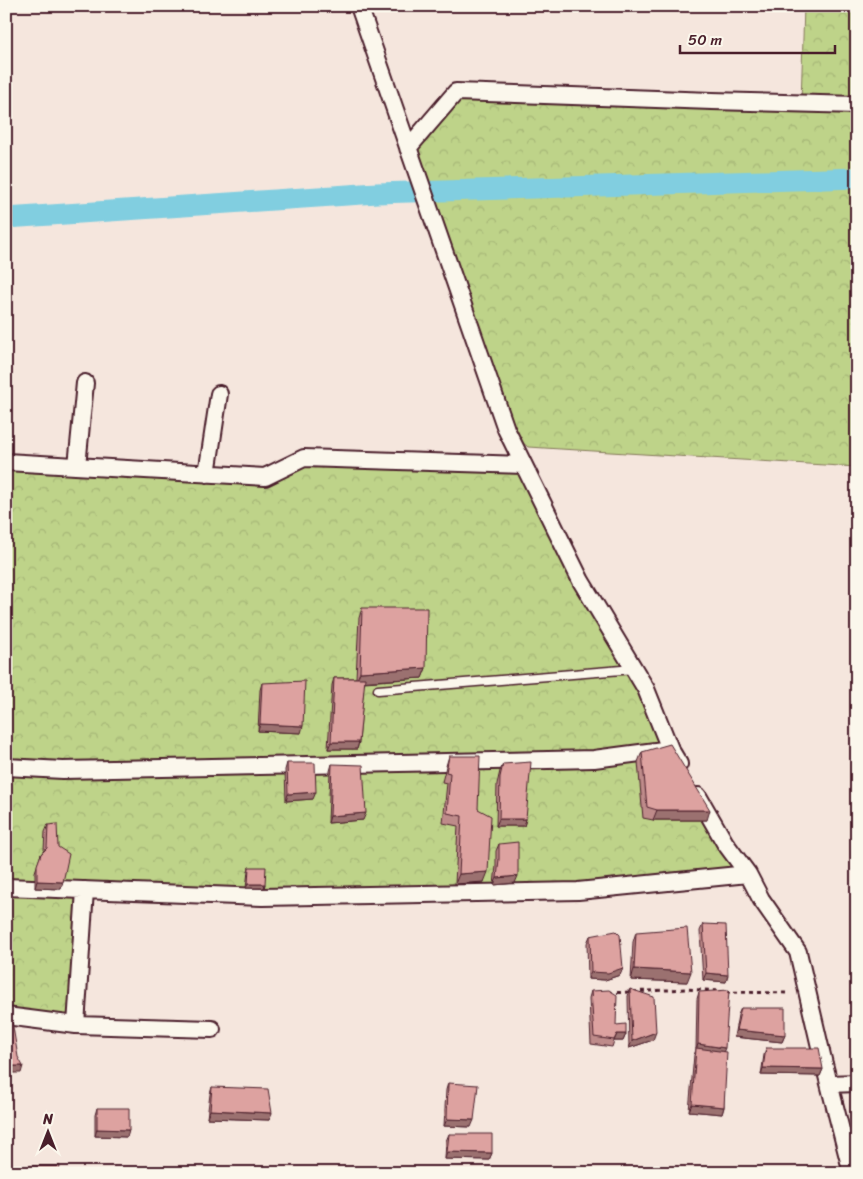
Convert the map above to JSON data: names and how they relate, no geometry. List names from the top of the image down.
{
  "scale_bar": "50 m",
  "north": "top"
}
